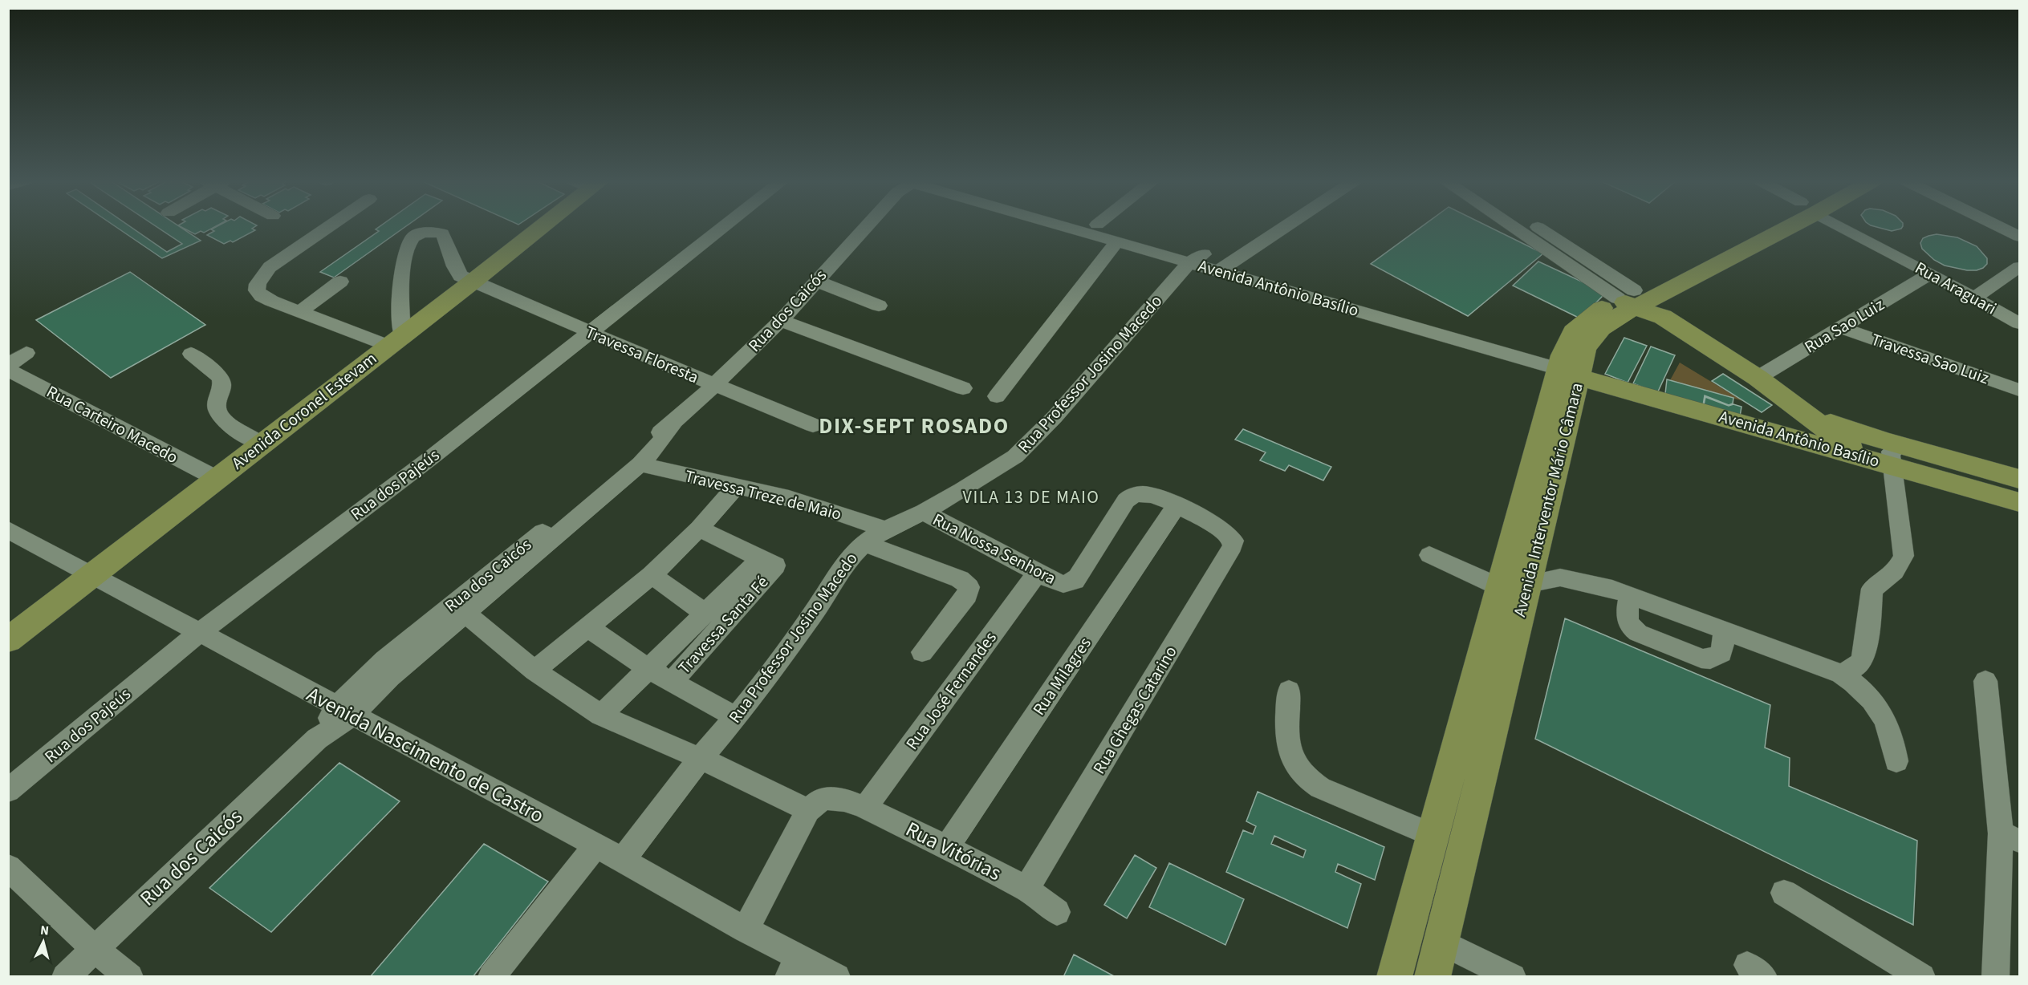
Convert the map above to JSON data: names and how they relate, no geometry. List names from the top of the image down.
{
  "streets": {
    "main road": ["Avenida Antônio Basílio", "Avenida Coronel Estevam", "Avenida Interventor Mário Câmara"],
    "street": [
      "Rua Araguari",
      "Rua dos Caicós",
      "Rua Sao Luiz",
      "Travessa Floresta",
      "Travessa Sao Luiz",
      "Rua Professor Josino Macedo",
      "Rua Carteiro Macedo",
      "Rua dos Pajeús",
      "Travessa Treze de Maio",
      "Rua Nossa Senhora",
      "Travessa Santa Fé",
      "Rua Milagres",
      "Rua José Fernandes",
      "Rua Ghegas Catarino",
      "Avenida Nascimento de Castro",
      "Rua Vitórias"
    ]
  },
  "crossings": [
    ["Avenida Antônio Basílio", "Rua Professor Josino Macedo"],
    ["Avenida Antônio Basílio", "Avenida Interventor Mário Câmara"],
    ["Rua Araguari", "Rua Sao Luiz"],
    ["Rua dos Caicós", "Travessa Floresta"],
    ["Rua dos Caicós", "Travessa Treze de Maio"],
    ["Rua dos Caicós", "Avenida Nascimento de Castro"],
    ["Rua Sao Luiz", "Travessa Sao Luiz"],
    ["Travessa Floresta", "Avenida Coronel Estevam"],
    ["Travessa Floresta", "Rua dos Pajeús"],
    ["Rua Professor Josino Macedo", "Travessa Treze de Maio"],
    ["Rua Professor Josino Macedo", "Rua Nossa Senhora"],
    ["Rua Professor Josino Macedo", "Avenida Nascimento de Castro"],
    ["Avenida Coronel Estevam", "Rua Carteiro Macedo"],
    ["Avenida Coronel Estevam", "Avenida Nascimento de Castro"],
    ["Rua dos Pajeús", "Avenida Nascimento de Castro"],
    ["Rua Nossa Senhora", "Rua Milagres"],
    ["Rua Nossa Senhora", "Rua José Fernandes"],
    ["Rua Nossa Senhora", "Rua Ghegas Catarino"],
    ["Rua Milagres", "Rua Ghegas Catarino"],
    ["Rua Milagres", "Rua Vitórias"],
    ["Rua José Fernandes", "Rua Vitórias"],
    ["Rua Ghegas Catarino", "Rua Vitórias"]
  ],
  "districts": ["DIX-SEPT ROSADO", "VILA 13 DE MAIO"],
  "north": "top"
}
